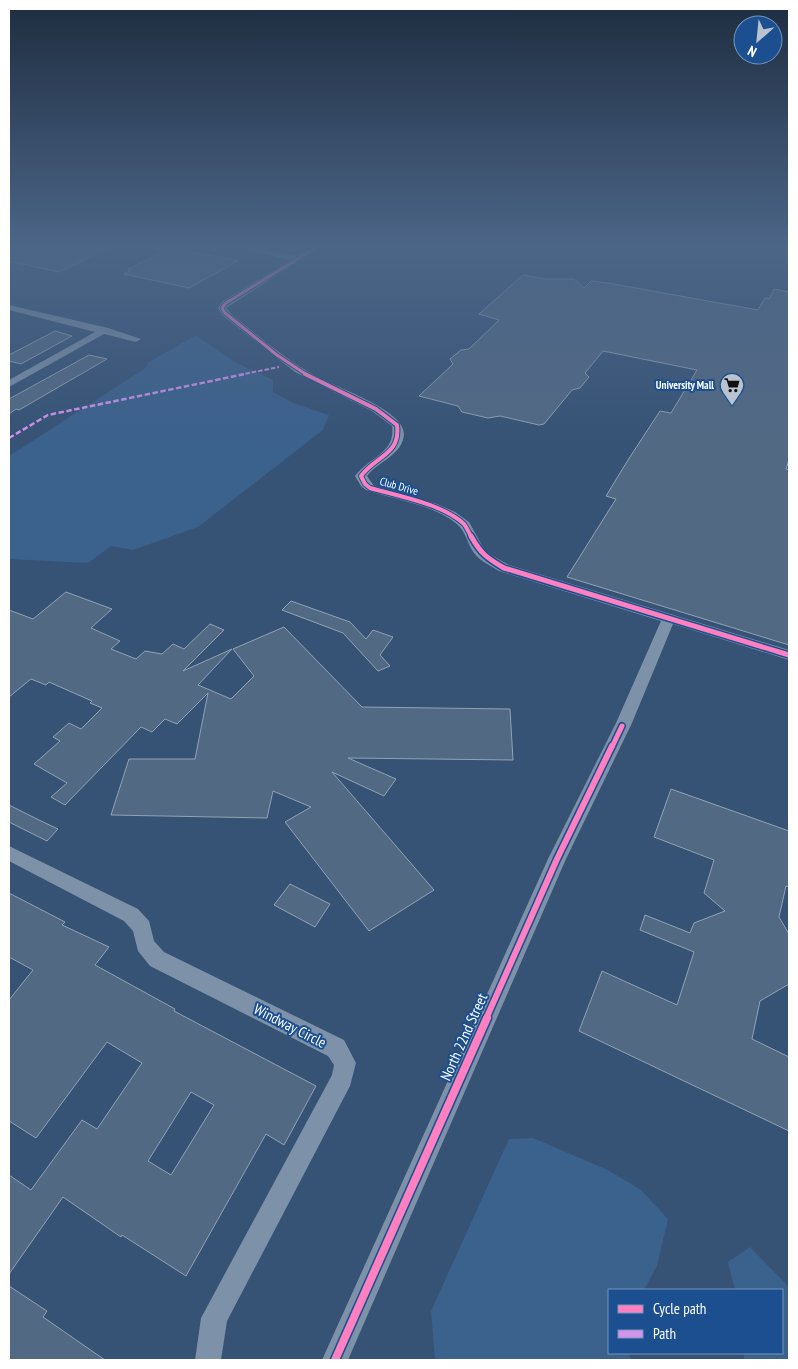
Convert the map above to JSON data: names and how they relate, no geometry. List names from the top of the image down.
{
  "streets": {
    "street": ["Club Drive", "Windway Circle", "North 22nd Street"]
  },
  "crossings": [
    ["Club Drive", "North 22nd Street"]
  ],
  "places": {
    "supermarket": ["University Mall"]
  },
  "legend": ["Cycle path", "Path"],
  "north": "bottom left"
}
